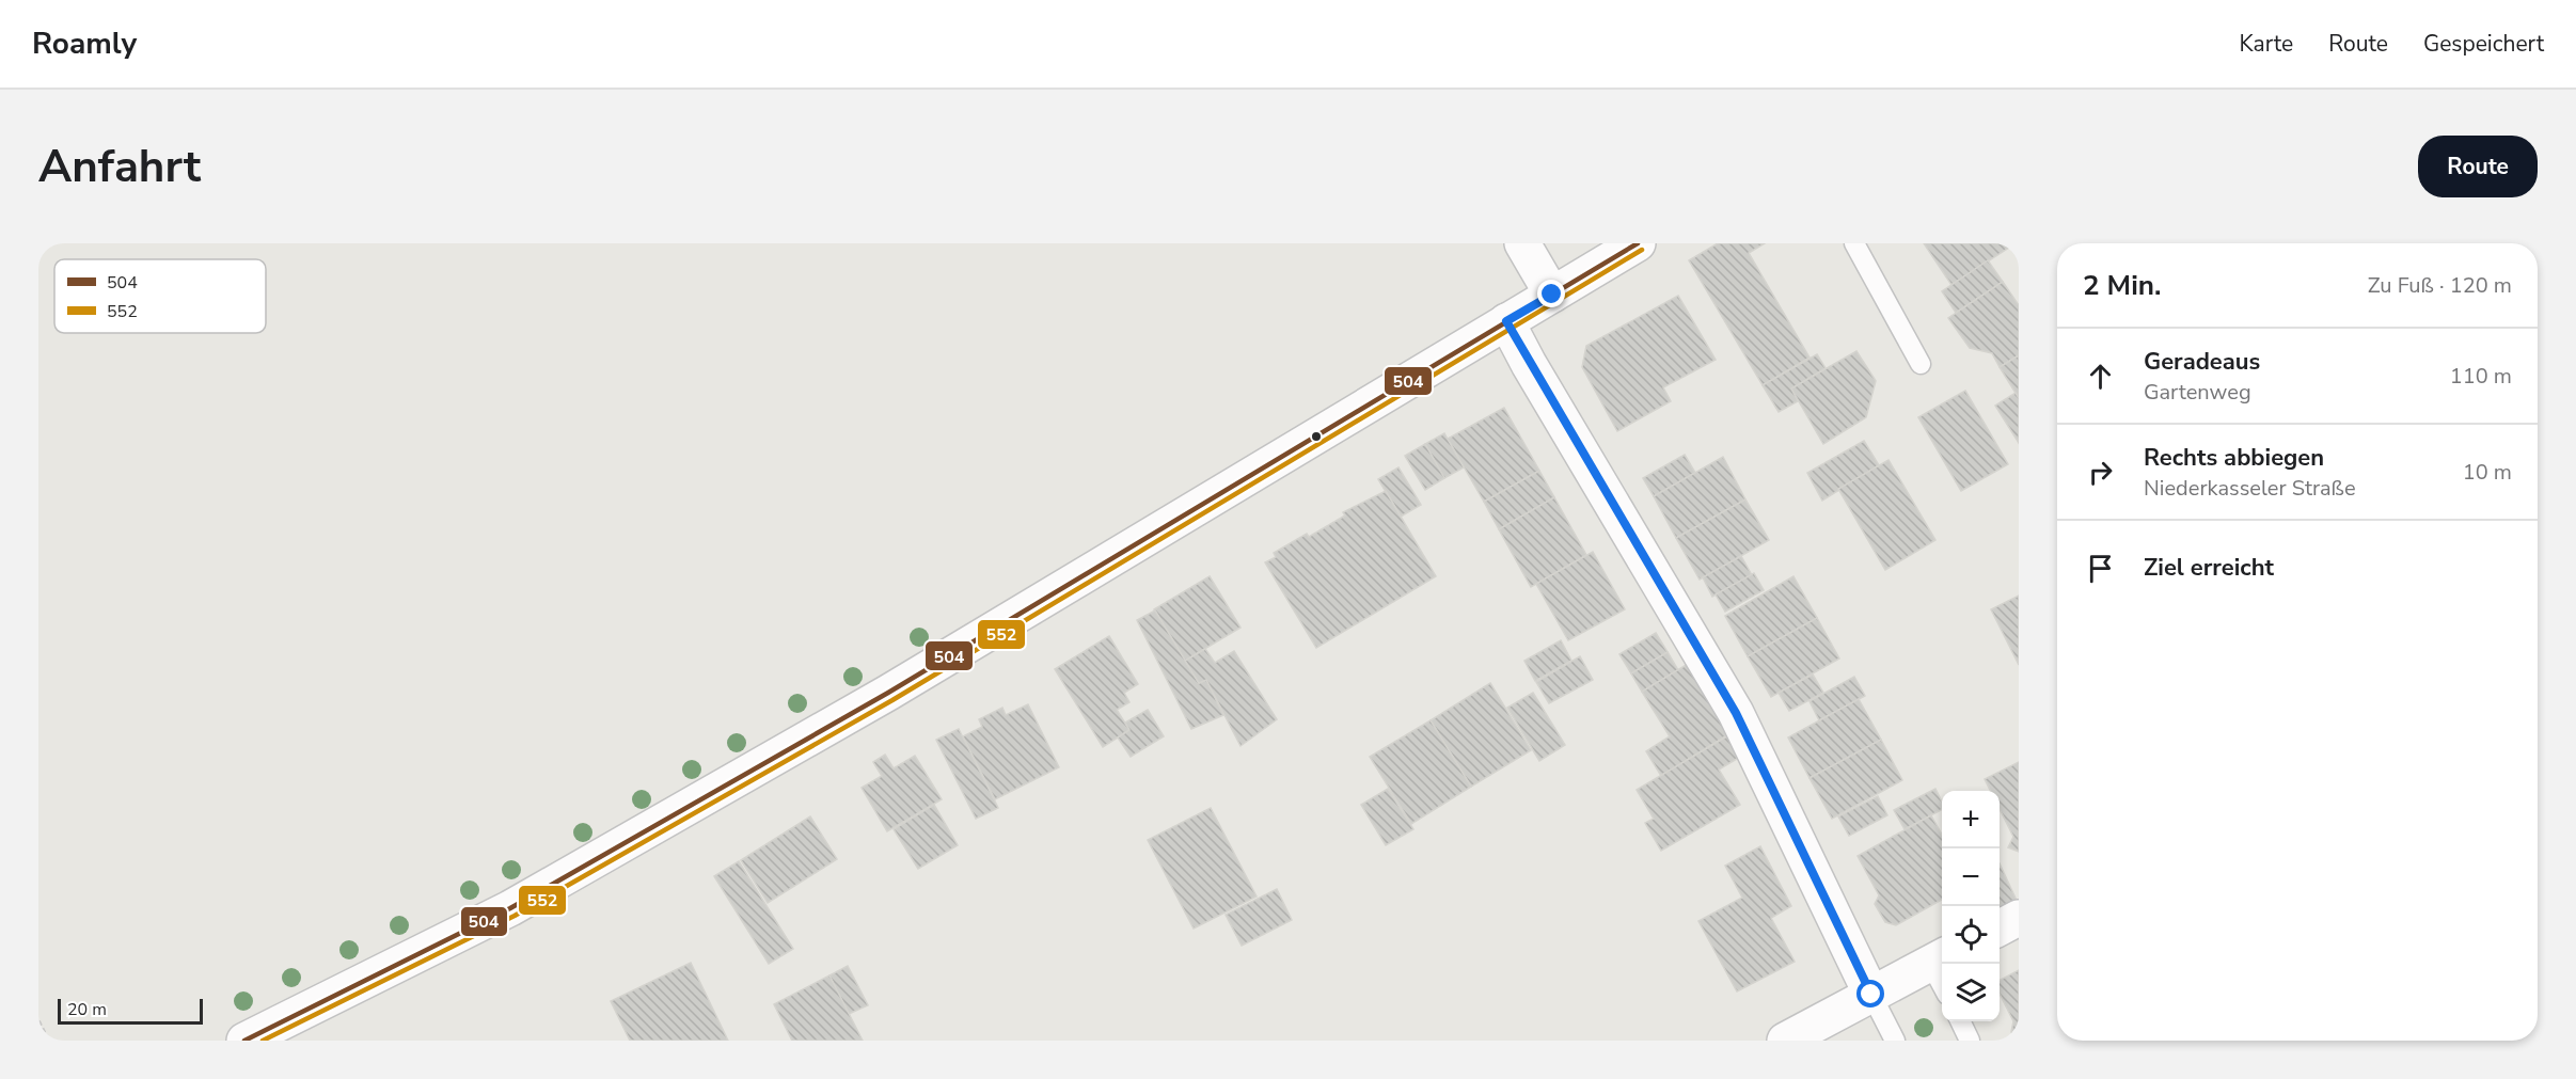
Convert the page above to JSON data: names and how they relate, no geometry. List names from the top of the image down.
{
  "lines": ["transit line 504", "transit line 552"],
  "legend": ["504", "552"],
  "scale_bar": "20 m",
  "page": {
    "header": "Roamly",
    "nav": ["Karte", "Route", "Gespeichert"],
    "buttons": "Route",
    "title": "Anfahrt",
    "heading": ["2 Min.", "Zu Fuß · 120 m"],
    "list": [
      ["Geradeaus", "Gartenweg", "110 m"],
      ["Rechts abbiegen", "Niederkasseler Straße", "10 m"],
      "Ziel erreicht"
    ],
    "map_buttons": ["+", "−"],
    "scale": "20 m"
  }
}
